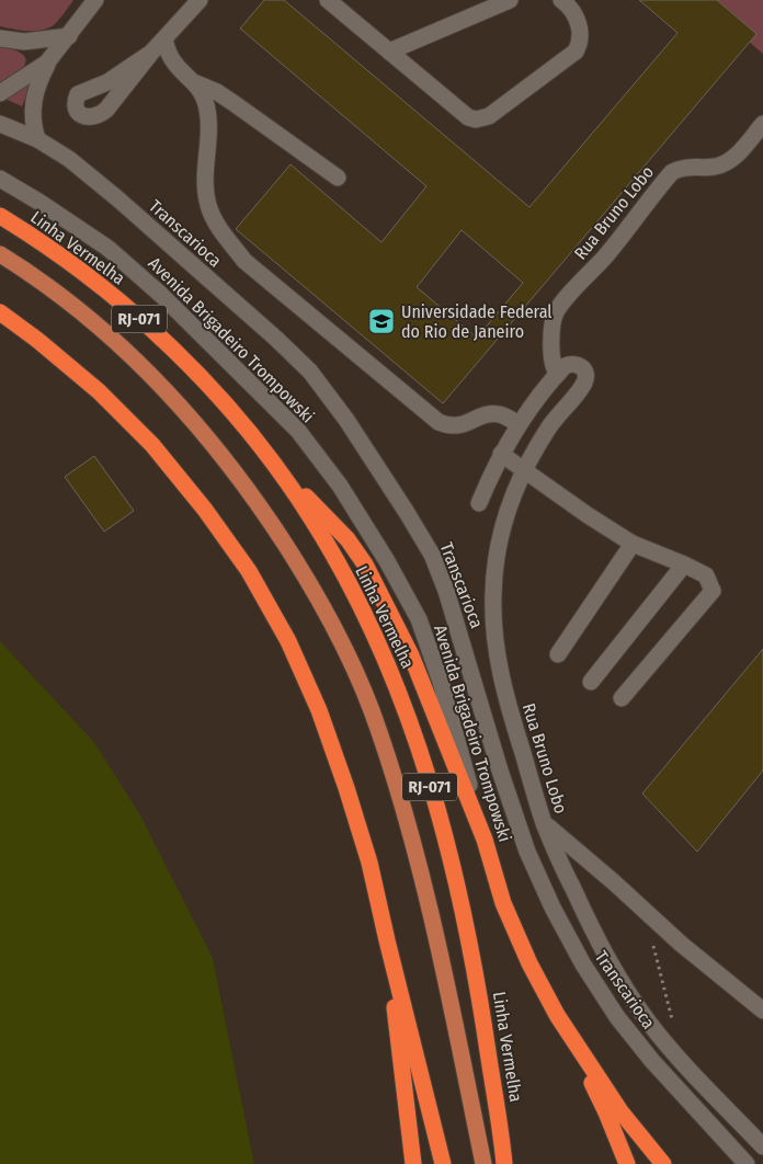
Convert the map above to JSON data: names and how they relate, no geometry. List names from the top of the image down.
{
  "streets": {
    "highway": ["Linha Vermelha", "RJ-071", "Avenida Brigadeiro Trompowski"],
    "street": ["Rua Bruno Lobo", "Transcarioca"]
  },
  "places": {
    "school or university": ["Universidade Federal do Rio de Janeiro"]
  }
}
